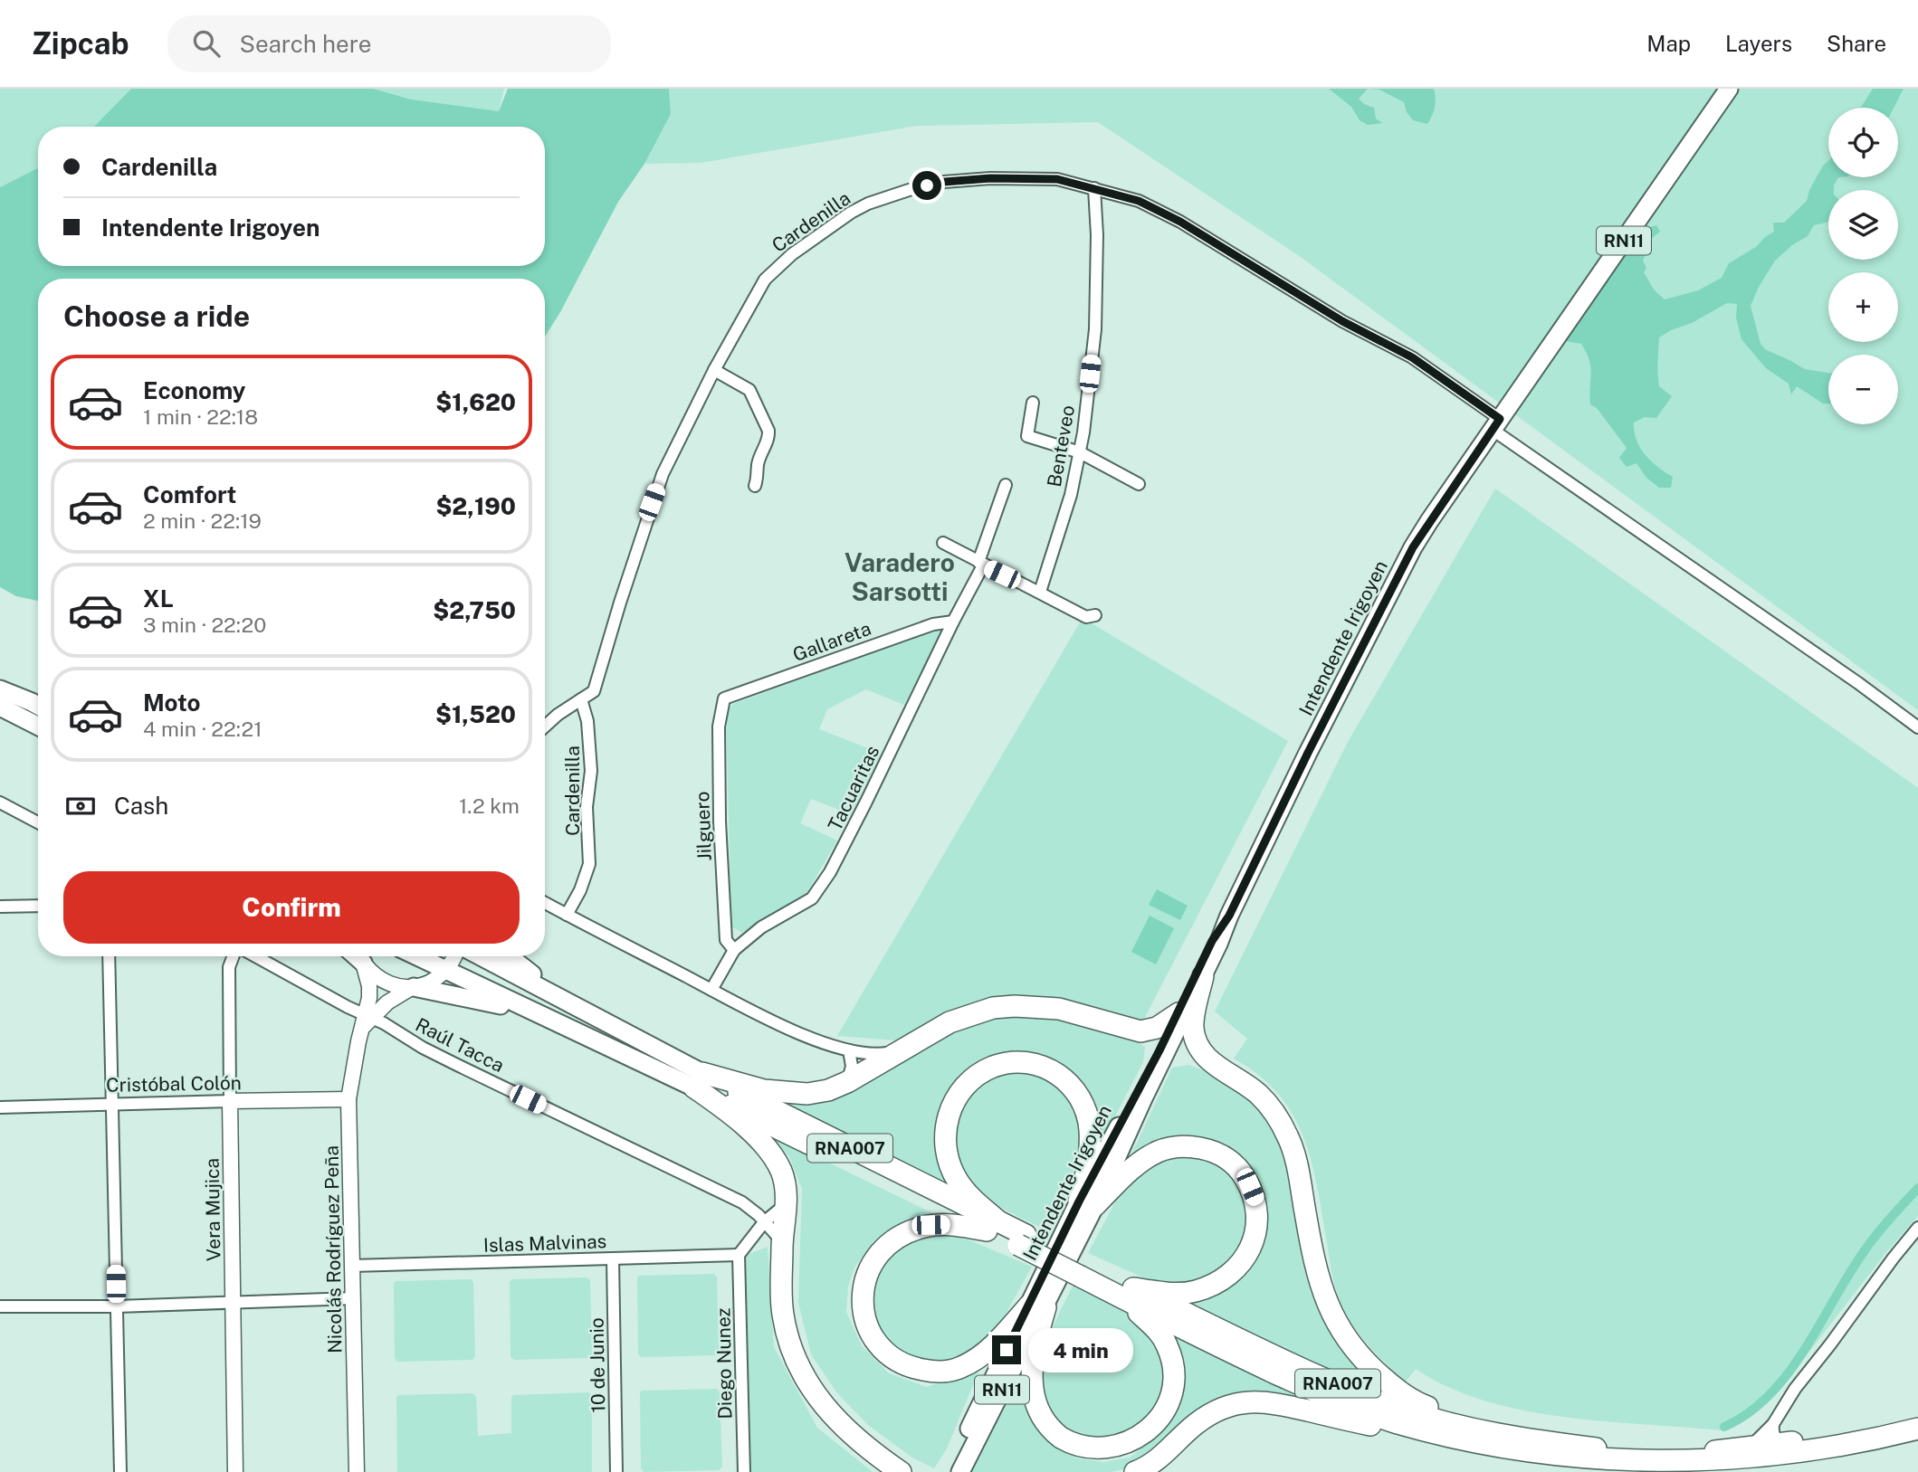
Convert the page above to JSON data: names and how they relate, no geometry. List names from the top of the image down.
{
  "streets": {
    "highway": ["RNA007"],
    "main road": ["RN11", "Intendente Irigoyen"],
    "street": [
      "Cardenilla",
      "Benteveo",
      "Gallareta",
      "Tacuaritas",
      "Jilguero",
      "Raúl Tacca",
      "Cristóbal Colón",
      "Vera Mujica",
      "Islas Malvinas",
      "Nicolás Rodríguez Peña",
      "Diego Nunez",
      "10 de Junio"
    ]
  },
  "crossings": [
    ["Cardenilla", "Benteveo"],
    ["Cardenilla", "Intendente Irigoyen"],
    ["Gallareta", "Tacuaritas"],
    ["Gallareta", "Jilguero"],
    ["Tacuaritas", "Jilguero"],
    ["Raúl Tacca", "Nicolás Rodríguez Peña"],
    ["Cristóbal Colón", "Vera Mujica"],
    ["Cristóbal Colón", "Nicolás Rodríguez Peña"],
    ["Islas Malvinas", "Nicolás Rodríguez Peña"],
    ["Islas Malvinas", "Diego Nunez"],
    ["Islas Malvinas", "10 de Junio"]
  ],
  "districts": ["Varadero Sarsotti"],
  "page": {
    "header": "Zipcab",
    "search": "Search here",
    "nav": ["Map", "Layers", "Share"],
    "map_buttons": ["+", "−"],
    "banner": ["Cardenilla", "Intendente Irigoyen"],
    "heading": "Choose a ride",
    "list": [
      {
        "name": "Economy",
        "note": "1 min · 22:18",
        "value": "$1,620"
      },
      {
        "name": "Comfort",
        "note": "2 min · 22:19",
        "value": "$2,190"
      },
      {
        "name": "XL",
        "note": "3 min · 22:20",
        "value": "$2,750"
      },
      {
        "name": "Moto",
        "note": "4 min · 22:21",
        "value": "$1,520"
      }
    ],
    "pay": ["Cash", "1.2 km"],
    "buttons": "Confirm",
    "bubble": "4 min"
  }
}
